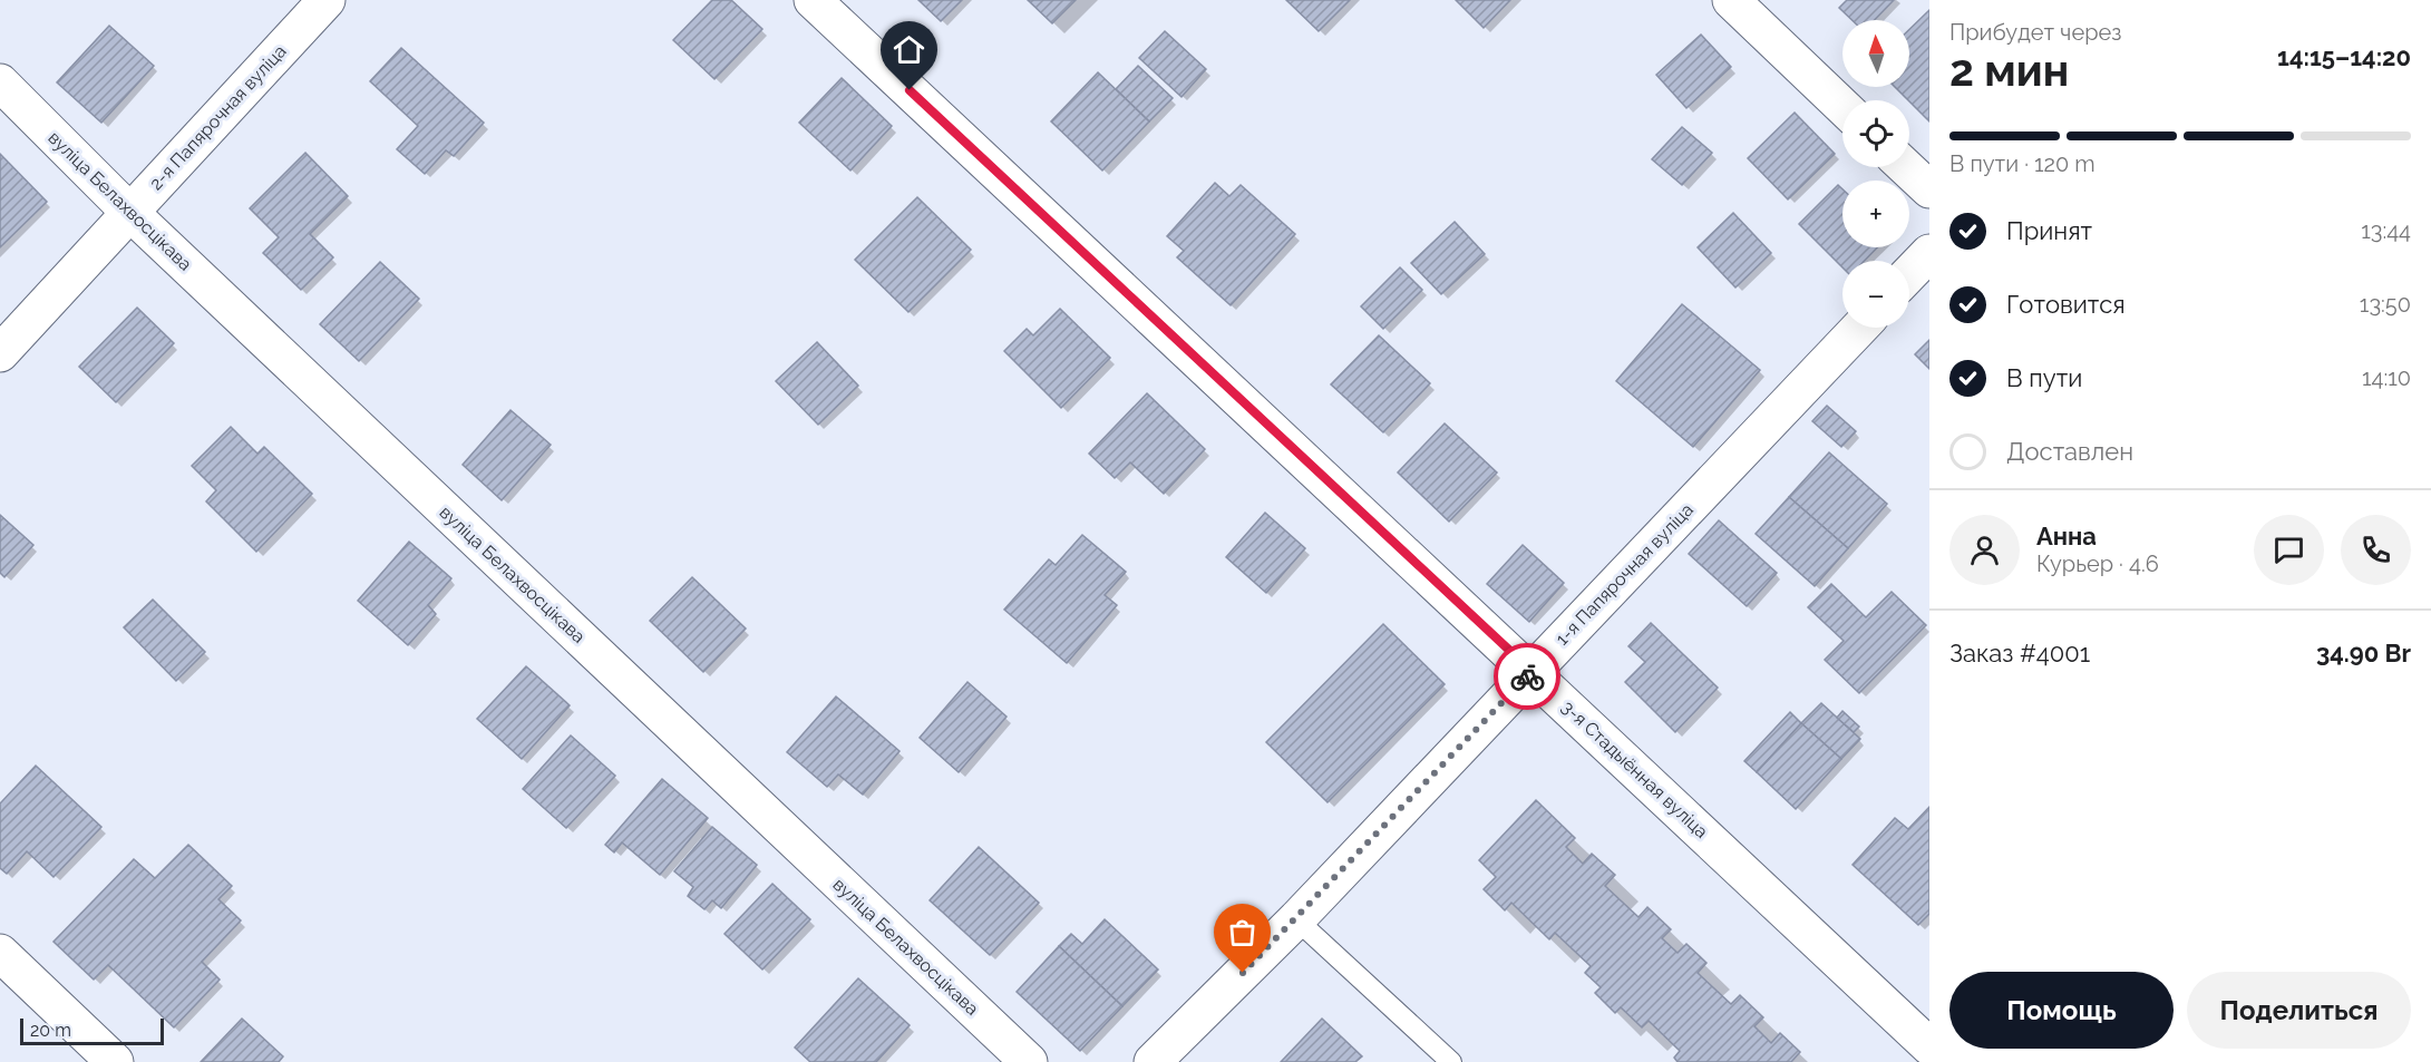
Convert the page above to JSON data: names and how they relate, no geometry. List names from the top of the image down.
{
  "streets": {
    "street": [
      "2-я Папярочная вуліца",
      "вуліца Белахвосцікава",
      "1-я Папярочная вуліца",
      "3-я Стадыённая вуліца"
    ]
  },
  "crossings": [
    ["2-я Папярочная вуліца", "вуліца Белахвосцікава"],
    ["1-я Папярочная вуліца", "3-я Стадыённая вуліца"]
  ],
  "scale_bar": "20 m",
  "north": "top",
  "page": {
    "heading": ["2 мин", "Прибудет через", "14:15–14:20"],
    "panel": [
      "Анна",
      "Курьер · 4.6",
      "Заказ #4001",
      "34.90 Br"
    ],
    "map_buttons": ["+", "−"],
    "bar": "В пути · 120 m",
    "list": [
      ["Принят", "13:44"],
      ["Готовится", "13:50"],
      ["В пути", "14:10"],
      "Доставлен"
    ],
    "buttons": ["Помощь", "Поделиться"],
    "scale": "20 m"
  }
}
